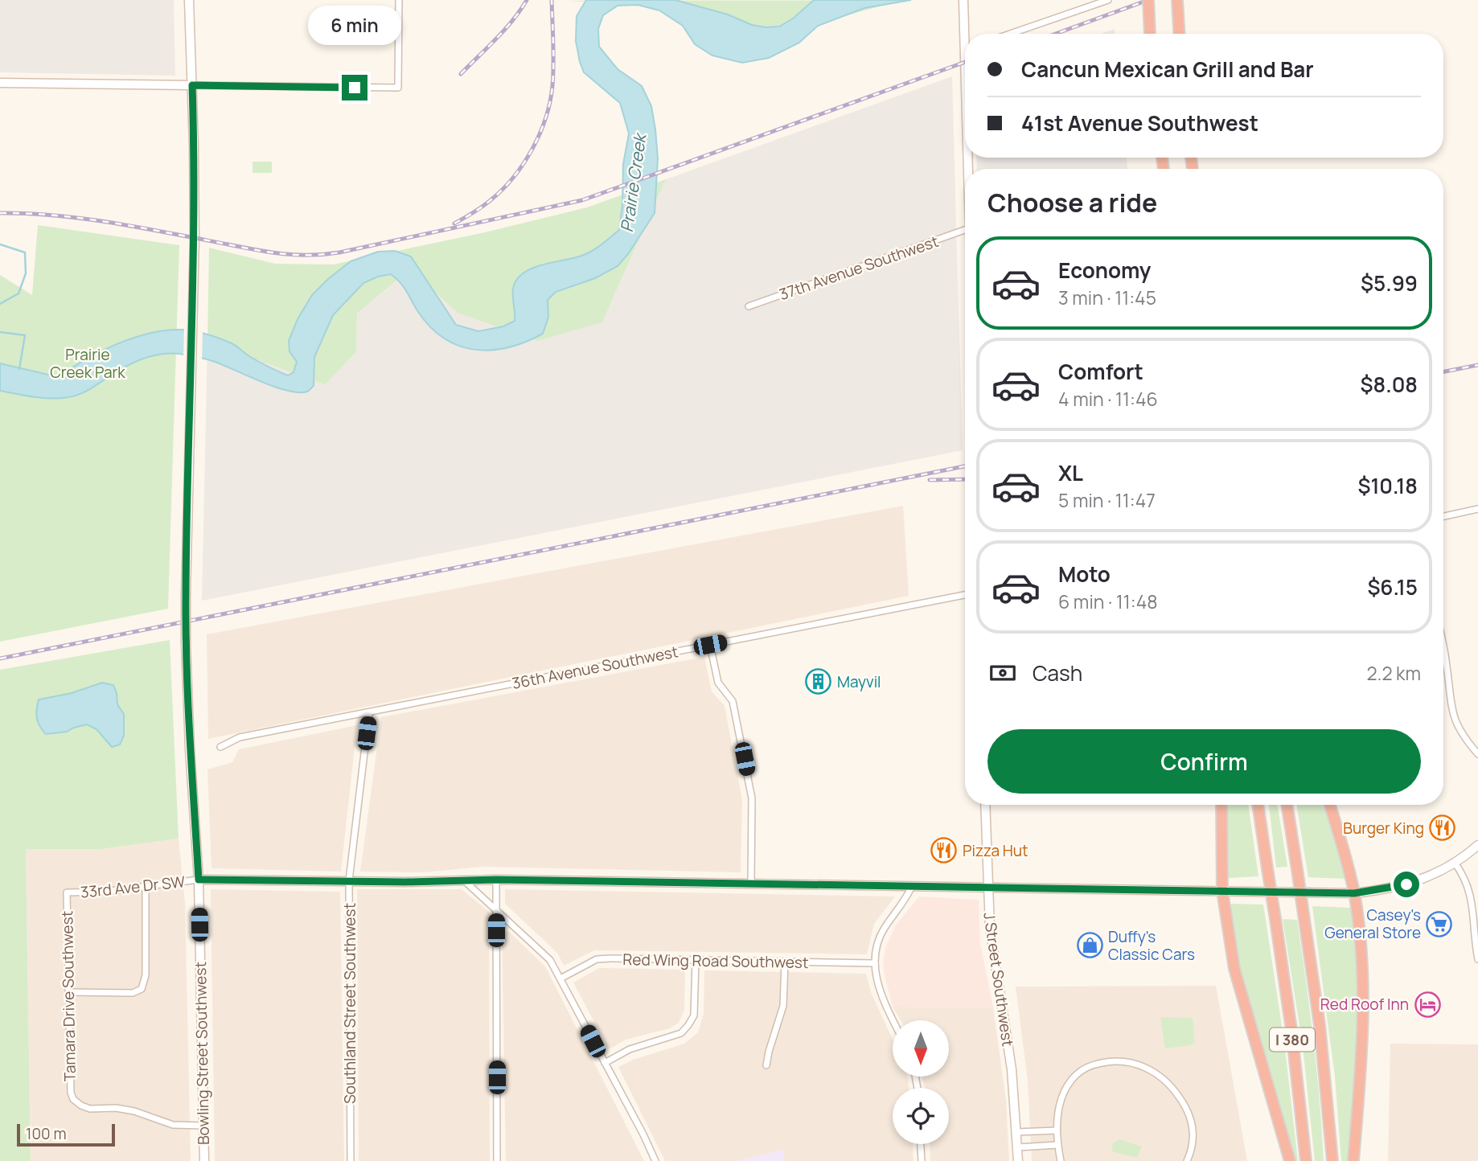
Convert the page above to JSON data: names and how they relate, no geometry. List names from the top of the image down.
{
  "streets": {
    "highway": ["I 380"],
    "street": [
      "37th Avenue Southwest",
      "36th Avenue Southwest",
      "33rd Ave Dr SW",
      "Red Wing Road Southwest",
      "J Street Southwest",
      "Tamara Drive Southwest",
      "Southland Street Southwest",
      "Bowling Street Southwest"
    ]
  },
  "crossings": [
    ["36th Avenue Southwest", "Southland Street Southwest"],
    ["33rd Ave Dr SW", "Tamara Drive Southwest"],
    ["33rd Ave Dr SW", "Bowling Street Southwest"],
    ["Tamara Drive Southwest", "Bowling Street Southwest"]
  ],
  "water": ["Prairie Creek"],
  "parks": ["Prairie Creek Park"],
  "places": {
    "building": ["Mayvil"],
    "restaurant": ["Burger King", "Pizza Hut"],
    "supermarket": ["Casey's General Store"],
    "shop": ["Duffy's Classic Cars"],
    "hotel": ["Red Roof Inn"]
  },
  "scale_bar": "100 m",
  "north": "bottom",
  "page": {
    "bubble": "6 min",
    "banner": ["Cancun Mexican Grill and Bar", "41st Avenue Southwest"],
    "heading": "Choose a ride",
    "list": [
      {
        "name": "Economy",
        "note": "3 min · 11:45",
        "value": "$5.99"
      },
      {
        "name": "Comfort",
        "note": "4 min · 11:46",
        "value": "$8.08"
      },
      {
        "name": "XL",
        "note": "5 min · 11:47",
        "value": "$10.18"
      },
      {
        "name": "Moto",
        "note": "6 min · 11:48",
        "value": "$6.15"
      }
    ],
    "pay": ["Cash", "2.2 km"],
    "buttons": "Confirm",
    "scale": "100 m"
  }
}
